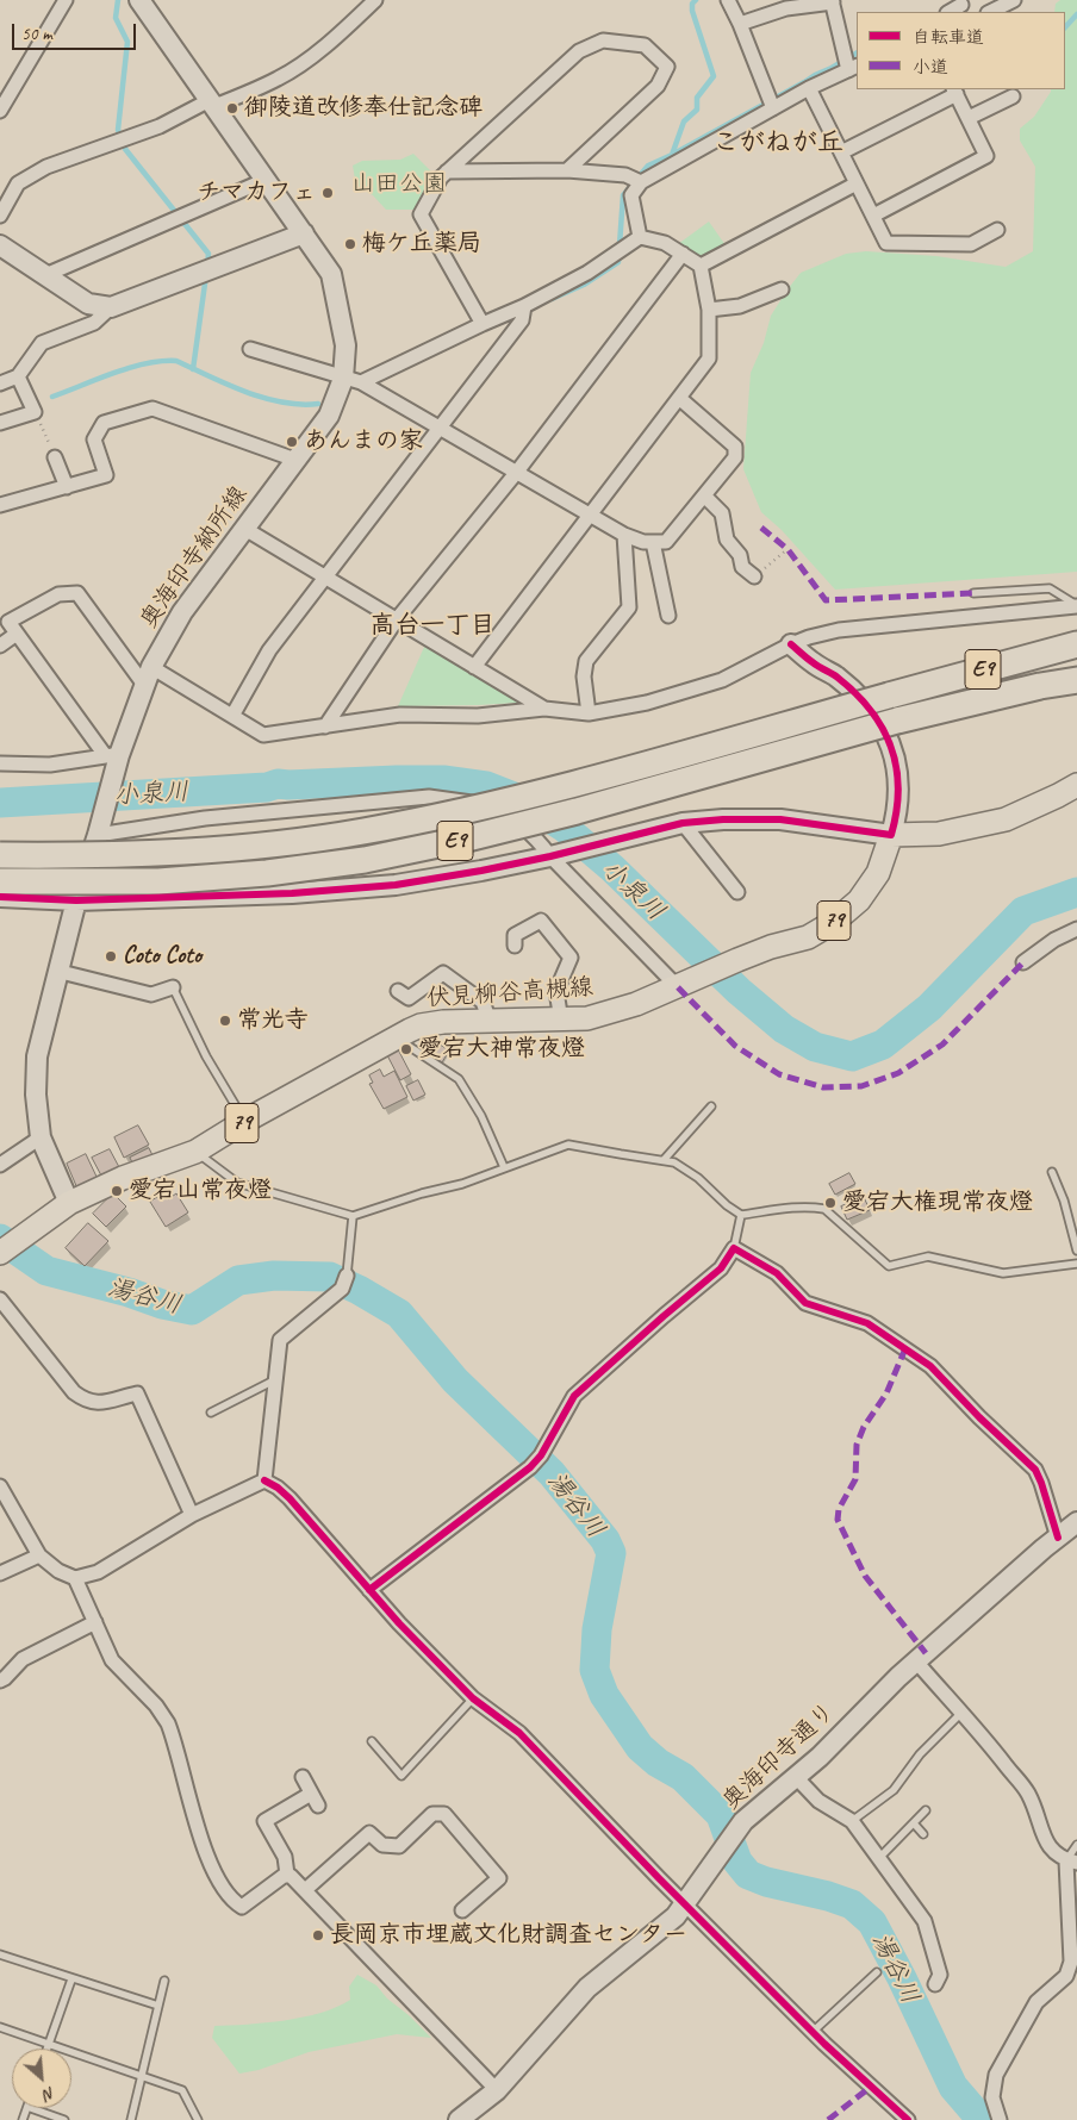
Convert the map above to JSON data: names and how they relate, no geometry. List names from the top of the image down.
{
  "streets": {
    "highway": ["E9"],
    "main road": ["79", "伏見柳谷高槻線"],
    "street": ["奥海印寺納所線", "奥海印寺通り"]
  },
  "crossings": [
    ["奥海印寺納所線", "伏見柳谷高槻線"]
  ],
  "districts": ["こがねが丘", "高台一丁目"],
  "water": ["小泉川", "湯谷川"],
  "parks": ["山田公園"],
  "places": [
    "御陵道改修奉仕記念碑",
    "チマカフェ",
    "梅ケ丘薬局",
    "あんまの家",
    "Coto Coto",
    "常光寺",
    "愛宕大神常夜燈",
    "愛宕山常夜燈",
    "愛宕大権現常夜燈",
    "長岡京市埋蔵文化財調査センター"
  ],
  "legend": ["自転車道", "小道"],
  "scale_bar": "50 m",
  "north": "bottom right"
}
